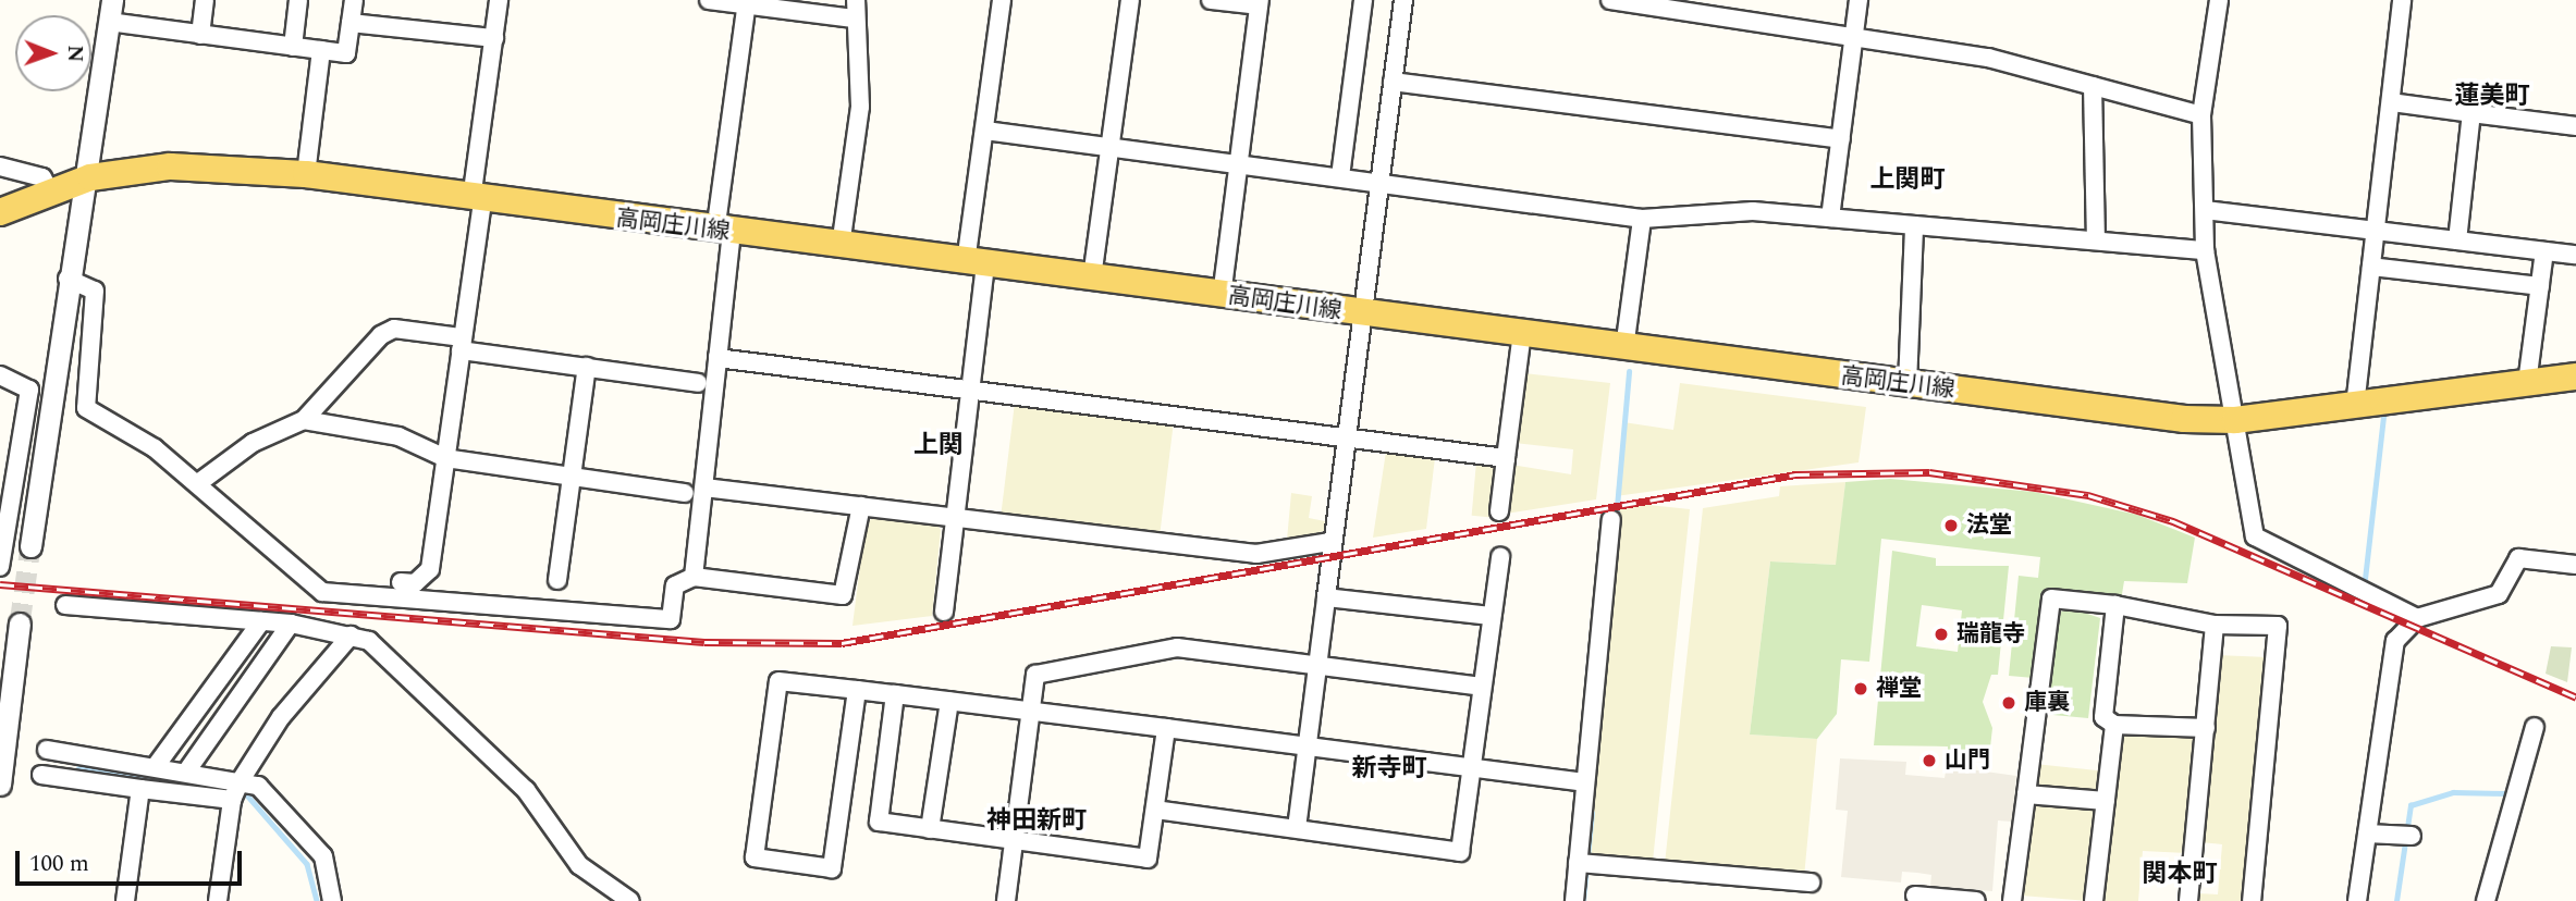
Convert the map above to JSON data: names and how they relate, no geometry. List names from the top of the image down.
{
  "streets": {
    "main road": ["高岡庄川線"]
  },
  "districts": [
    "蓮美町",
    "上関町",
    "上関",
    "新寺町",
    "神田新町",
    "関本町"
  ],
  "places": [
    "法堂",
    "瑞龍寺",
    "禅堂",
    "庫裏",
    "山門"
  ],
  "scale_bar": "100 m",
  "north": "right"
}
